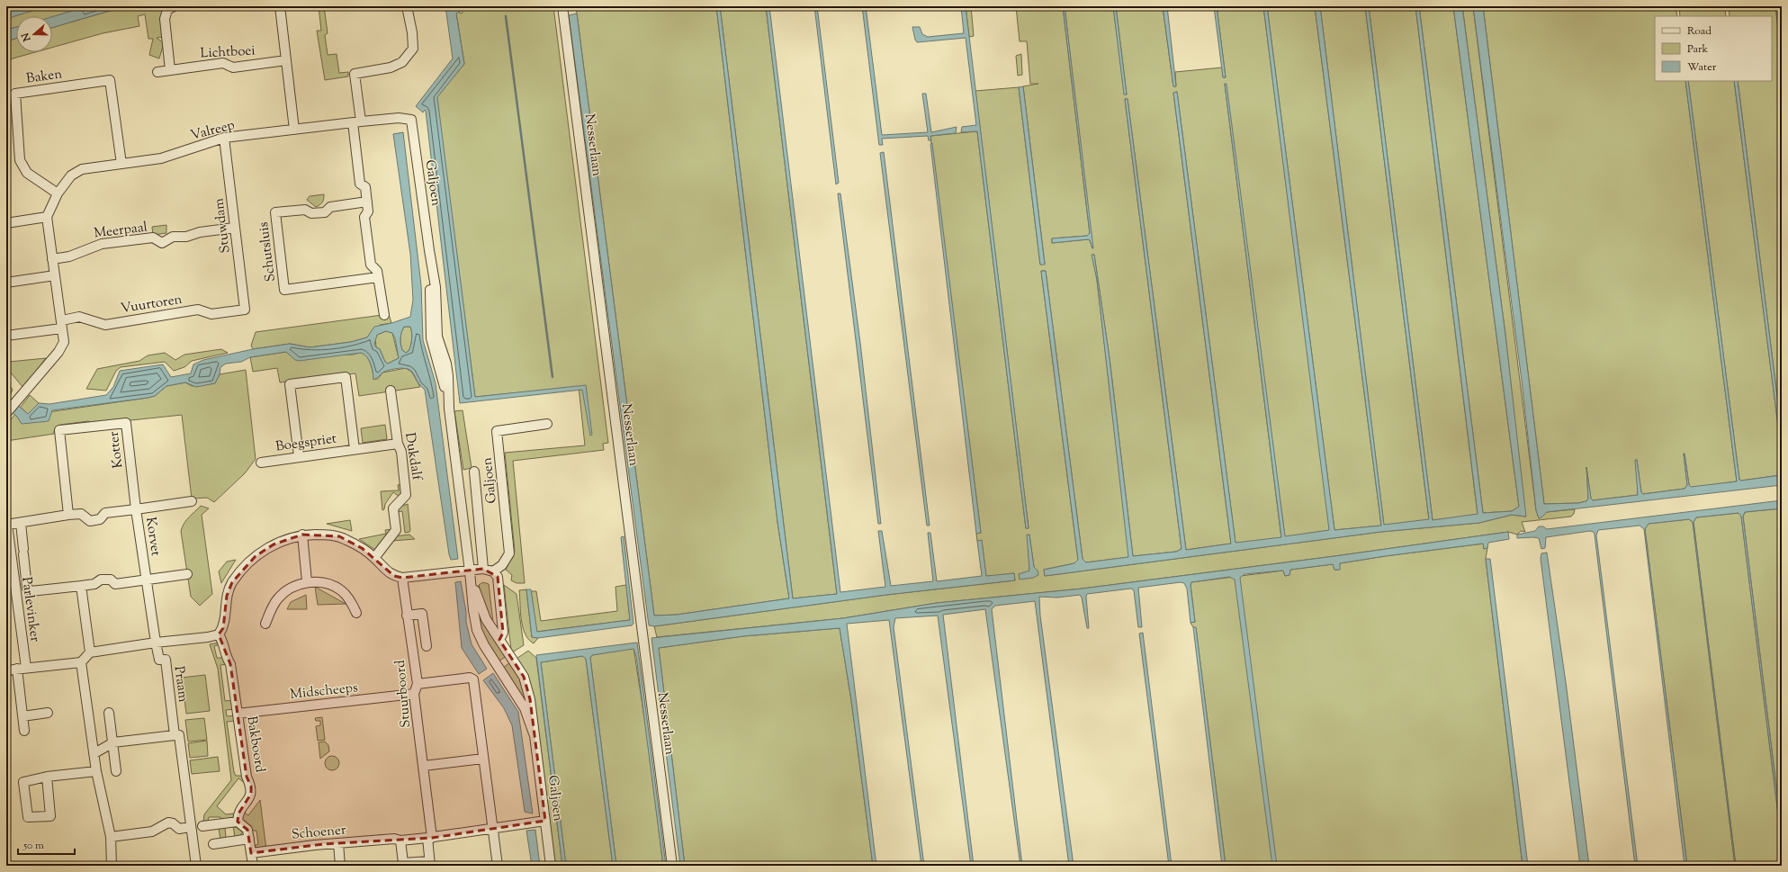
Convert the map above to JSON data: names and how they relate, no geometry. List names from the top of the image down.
{
  "streets": {
    "street": [
      "Lichtboei",
      "Baken",
      "Valreep",
      "Nesserlaan",
      "Galjoen",
      "Stuwdam",
      "Meerpaal",
      "Schutsluis",
      "Vuurtoren",
      "Boegspriet",
      "Kotter",
      "Dukdalf",
      "Korvet",
      "Parlevinker",
      "Praam",
      "Midscheeps",
      "Stuurboord",
      "Bakboord",
      "Schoener"
    ]
  },
  "crossings": [
    ["Baken", "Valreep"],
    ["Valreep", "Galjoen"],
    ["Valreep", "Stuwdam"],
    ["Galjoen", "Schoener"],
    ["Stuwdam", "Meerpaal"],
    ["Stuwdam", "Vuurtoren"],
    ["Boegspriet", "Dukdalf"],
    ["Kotter", "Korvet"],
    ["Korvet", "Praam"],
    ["Midscheeps", "Stuurboord"],
    ["Midscheeps", "Bakboord"],
    ["Stuurboord", "Schoener"]
  ],
  "legend": ["Road", "Park", "Water"],
  "scale_bar": "50 m",
  "north": "left"
}
